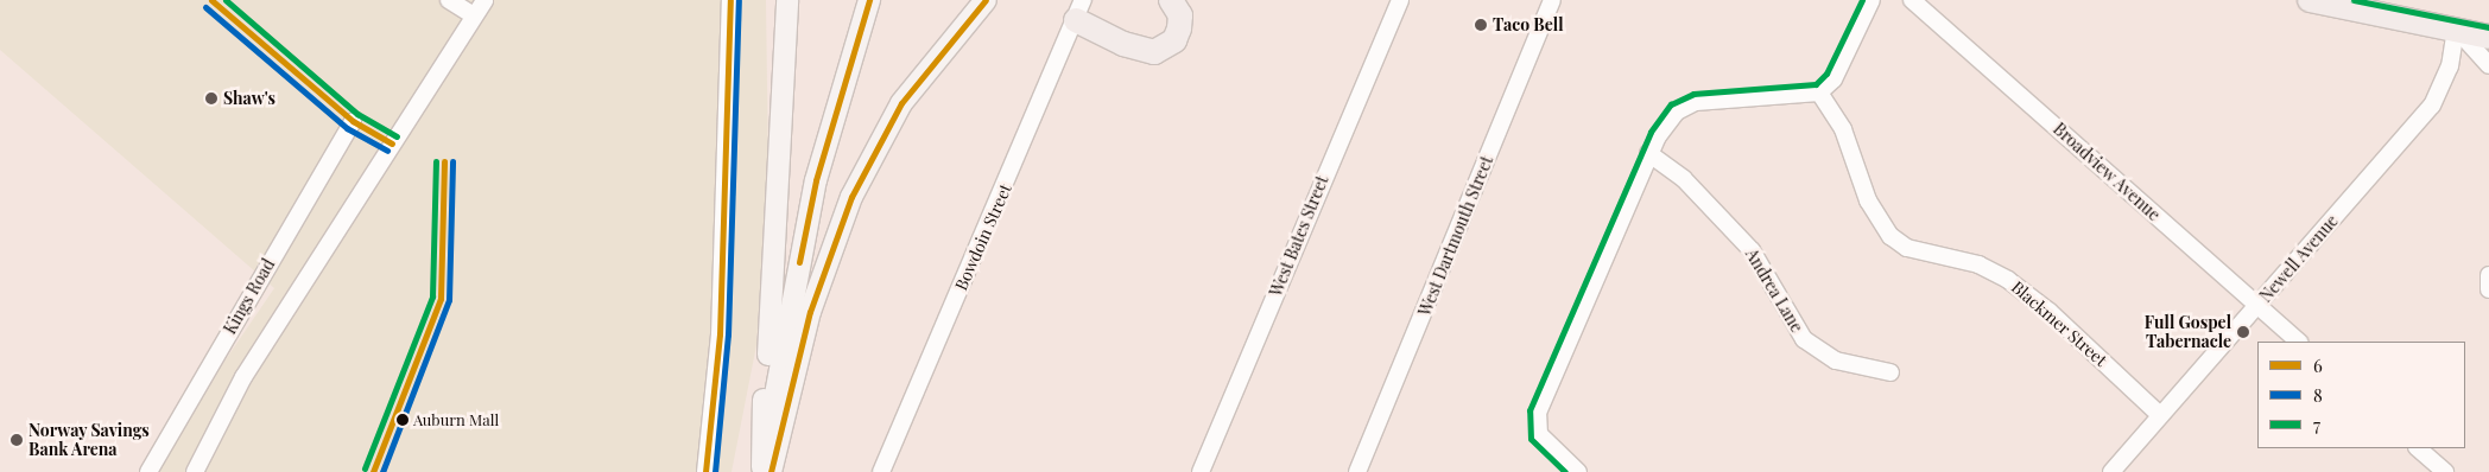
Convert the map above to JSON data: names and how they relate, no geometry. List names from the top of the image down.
{
  "streets": {
    "street": [
      "Broadview Avenue",
      "West Bates Street",
      "West Dartmouth Street",
      "Bowdoin Street",
      "Newell Avenue",
      "Andrea Lane",
      "Kings Road",
      "Blackmer Street"
    ]
  },
  "crossings": [
    ["Broadview Avenue", "Newell Avenue"],
    ["Newell Avenue", "Blackmer Street"]
  ],
  "places": [
    "Taco Bell",
    "Shaw's",
    "Full Gospel Tabernacle",
    "Auburn Mall",
    "Norway Savings Bank Arena"
  ],
  "lines": ["transit line 6", "transit line 8", "transit line 7"],
  "legend": ["6", "8", "7"]
}
